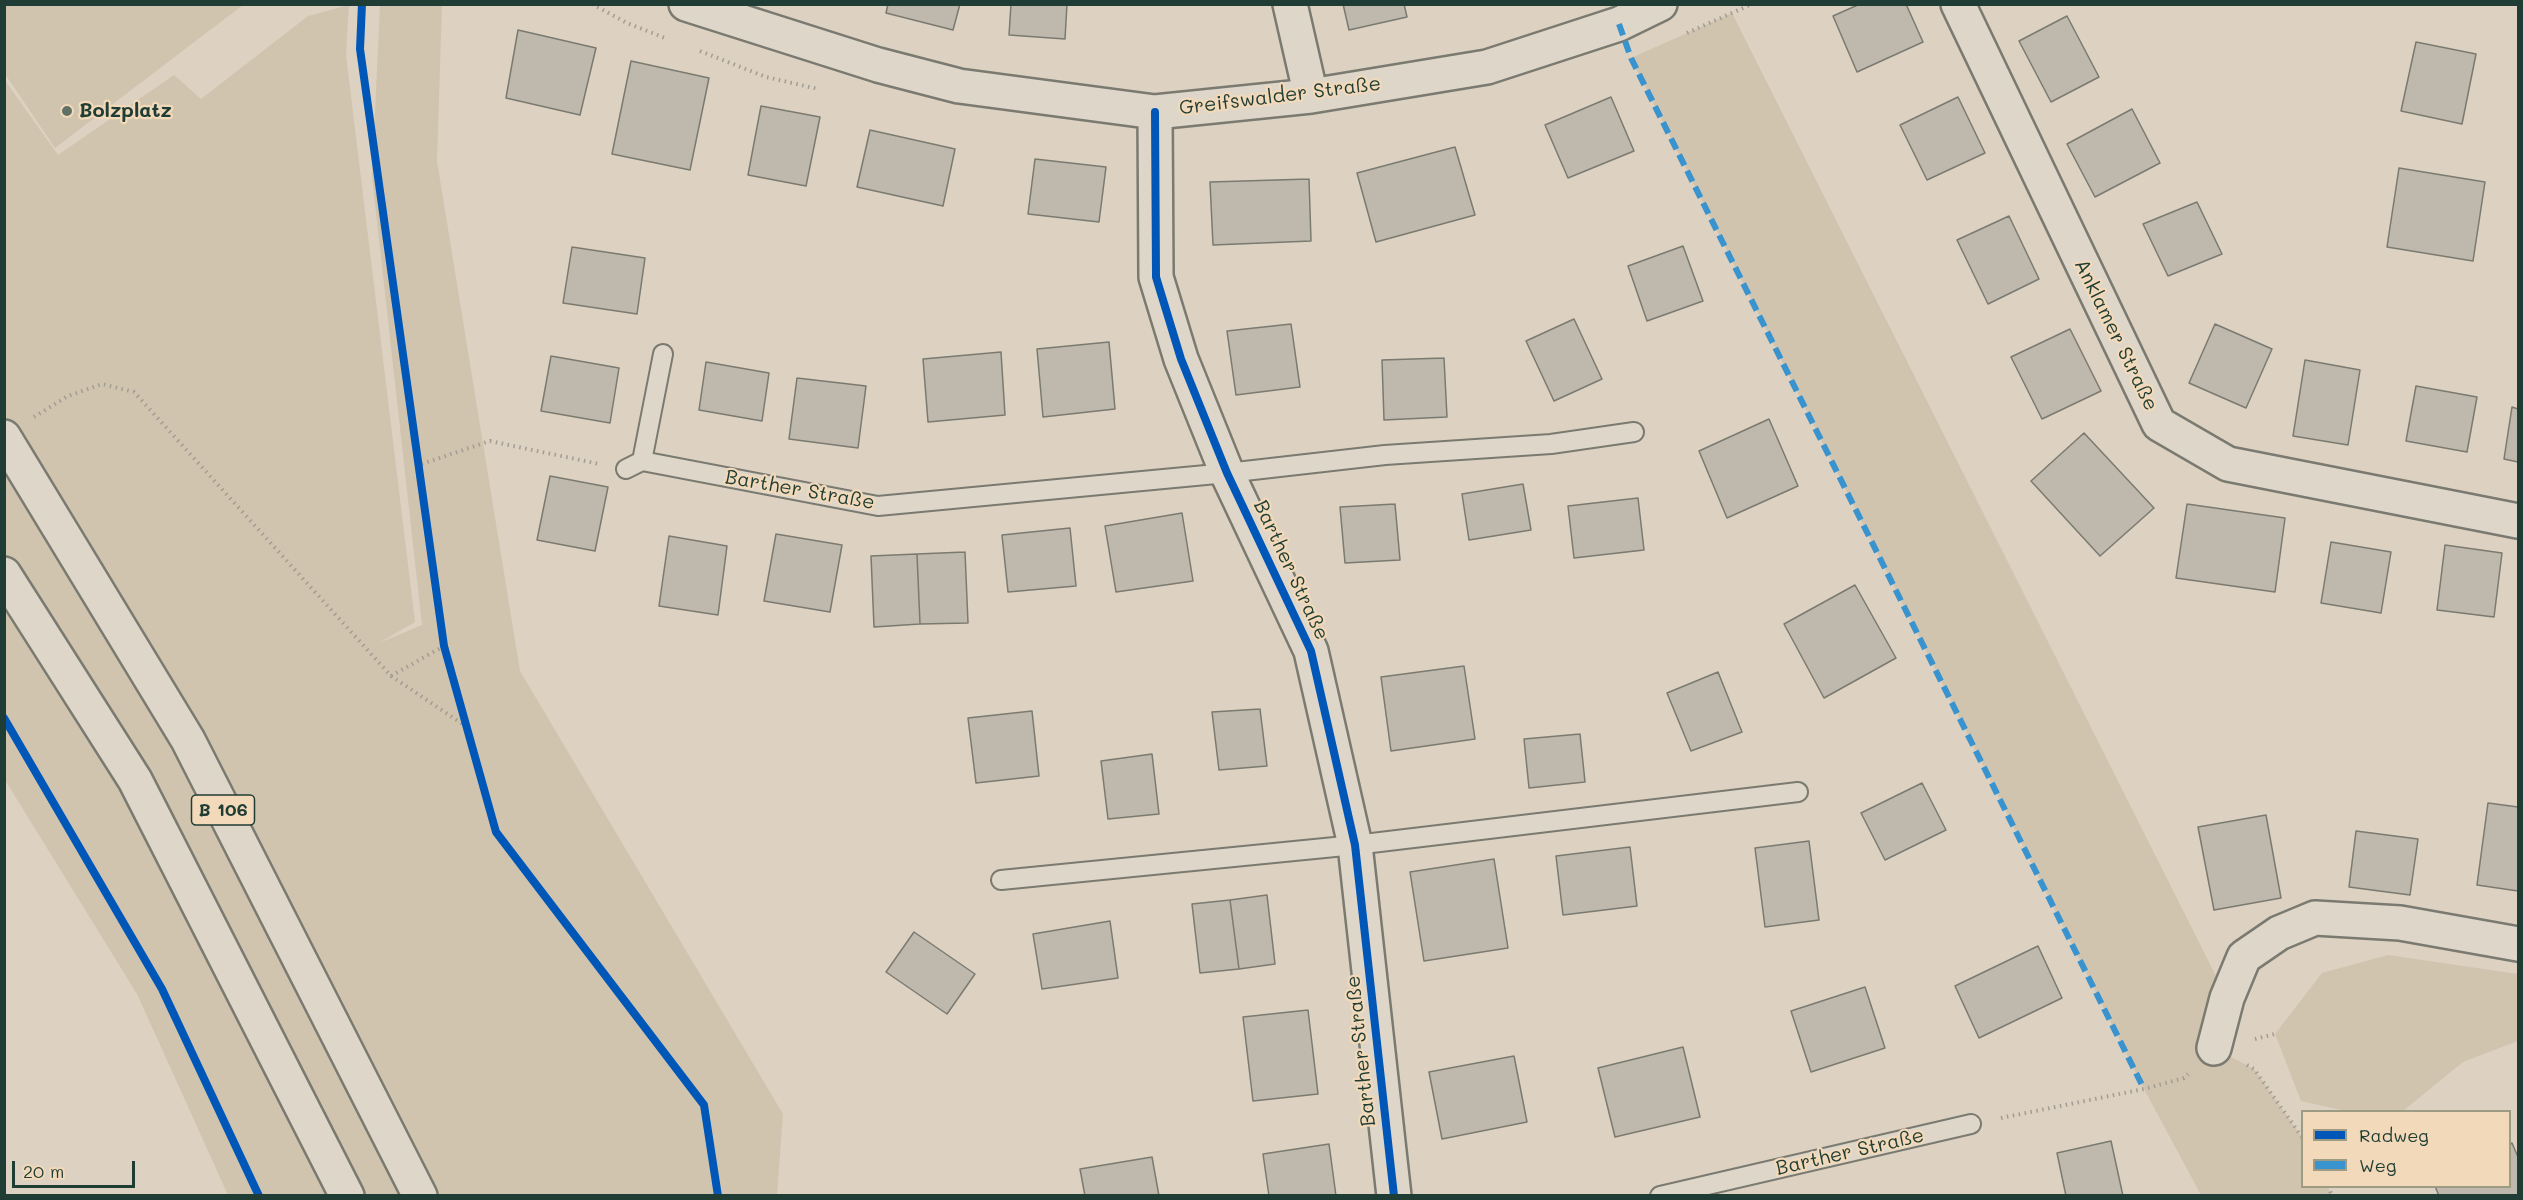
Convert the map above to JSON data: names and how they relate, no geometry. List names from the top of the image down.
{
  "streets": {
    "main road": [
      "Greifswalder Straße",
      "Anklamer Straße",
      "Barther Straße",
      "B 106"
    ]
  },
  "crossings": [
    ["Greifswalder Straße", "Barther Straße"]
  ],
  "places": ["Bolzplatz"],
  "legend": ["Radweg", "Weg"],
  "scale_bar": "20 m"
}
